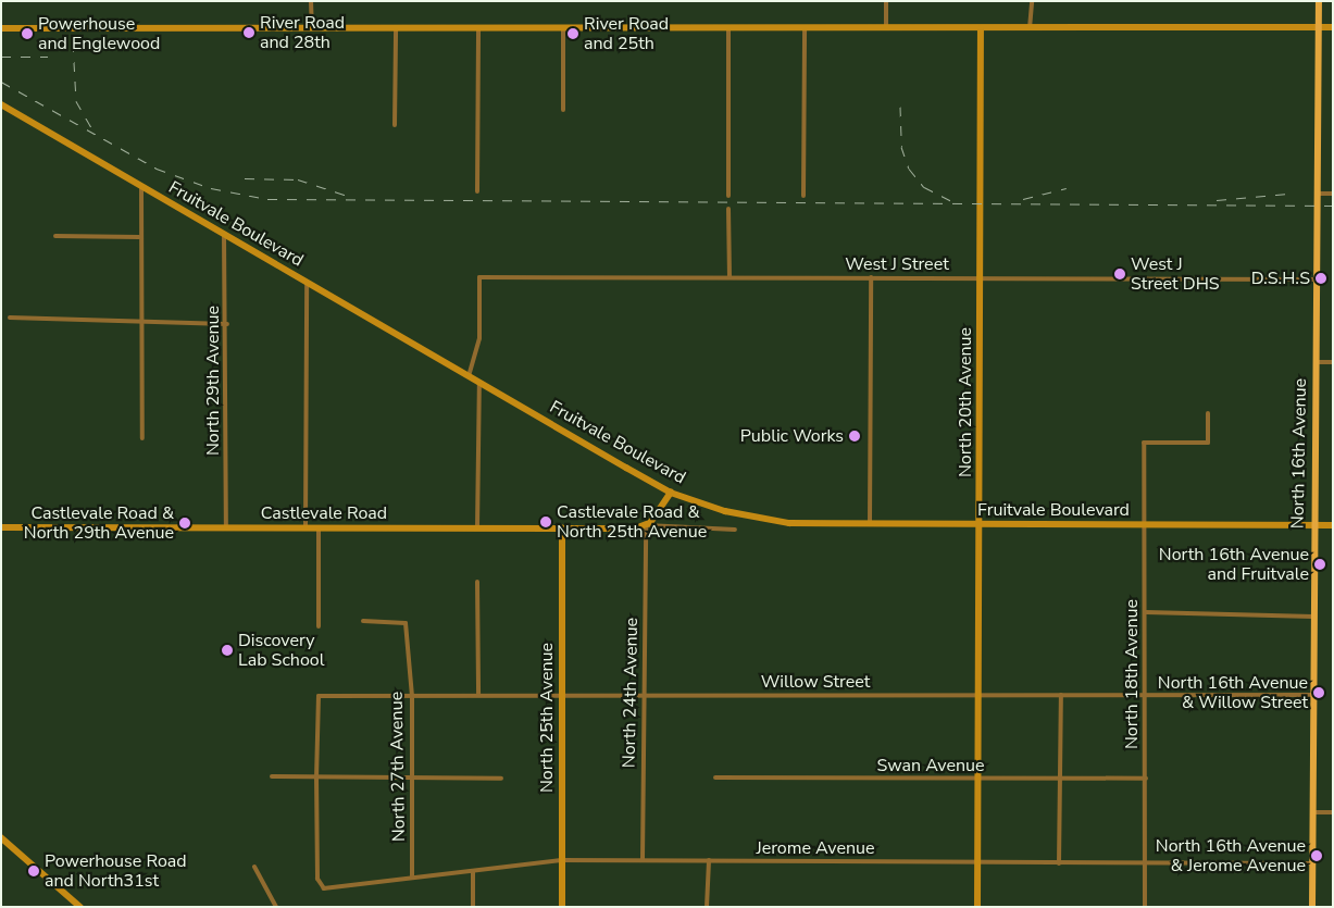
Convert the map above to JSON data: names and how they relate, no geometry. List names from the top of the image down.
{
  "streets": {
    "main road": ["North 16th Avenue"],
    "street": [
      "Fruitvale Boulevard",
      "West J Street",
      "North 29th Avenue",
      "North 20th Avenue",
      "Castlevale Road",
      "North 18th Avenue",
      "Willow Street",
      "North 24th Avenue",
      "North 25th Avenue",
      "Swan Avenue",
      "North 27th Avenue",
      "Jerome Avenue"
    ]
  },
  "crossings": [
    ["Fruitvale Boulevard", "West J Street"],
    ["Fruitvale Boulevard", "North 29th Avenue"],
    ["Fruitvale Boulevard", "North 20th Avenue"],
    ["Fruitvale Boulevard", "North 16th Avenue"],
    ["Fruitvale Boulevard", "North 18th Avenue"],
    ["West J Street", "North 20th Avenue"],
    ["West J Street", "North 16th Avenue"],
    ["North 29th Avenue", "Castlevale Road"],
    ["North 20th Avenue", "Willow Street"],
    ["North 20th Avenue", "Swan Avenue"],
    ["North 20th Avenue", "Jerome Avenue"],
    ["North 16th Avenue", "Willow Street"],
    ["North 16th Avenue", "Jerome Avenue"],
    ["Castlevale Road", "North 24th Avenue"],
    ["Castlevale Road", "North 25th Avenue"],
    ["North 18th Avenue", "Willow Street"],
    ["North 18th Avenue", "Swan Avenue"],
    ["North 18th Avenue", "Jerome Avenue"],
    ["Willow Street", "North 24th Avenue"],
    ["Willow Street", "North 25th Avenue"],
    ["Willow Street", "North 27th Avenue"],
    ["Willow Street", "Jerome Avenue"],
    ["North 24th Avenue", "Jerome Avenue"],
    ["North 25th Avenue", "Jerome Avenue"],
    ["North 27th Avenue", "Jerome Avenue"]
  ],
  "places": [
    "River Road and 28th",
    "Powerhouse and Englewood",
    "River Road and 25th",
    "West J Street DHS",
    "D.S.H.S",
    "Public Works",
    "Castlevale Road & North 25th Avenue",
    "Castlevale Road & North 29th Avenue",
    "North 16th Avenue and Fruitvale",
    "Discovery Lab School",
    "North 16th Avenue & Willow Street",
    "North 16th Avenue & Jerome Avenue",
    "Powerhouse Road and North31st"
  ]
}
